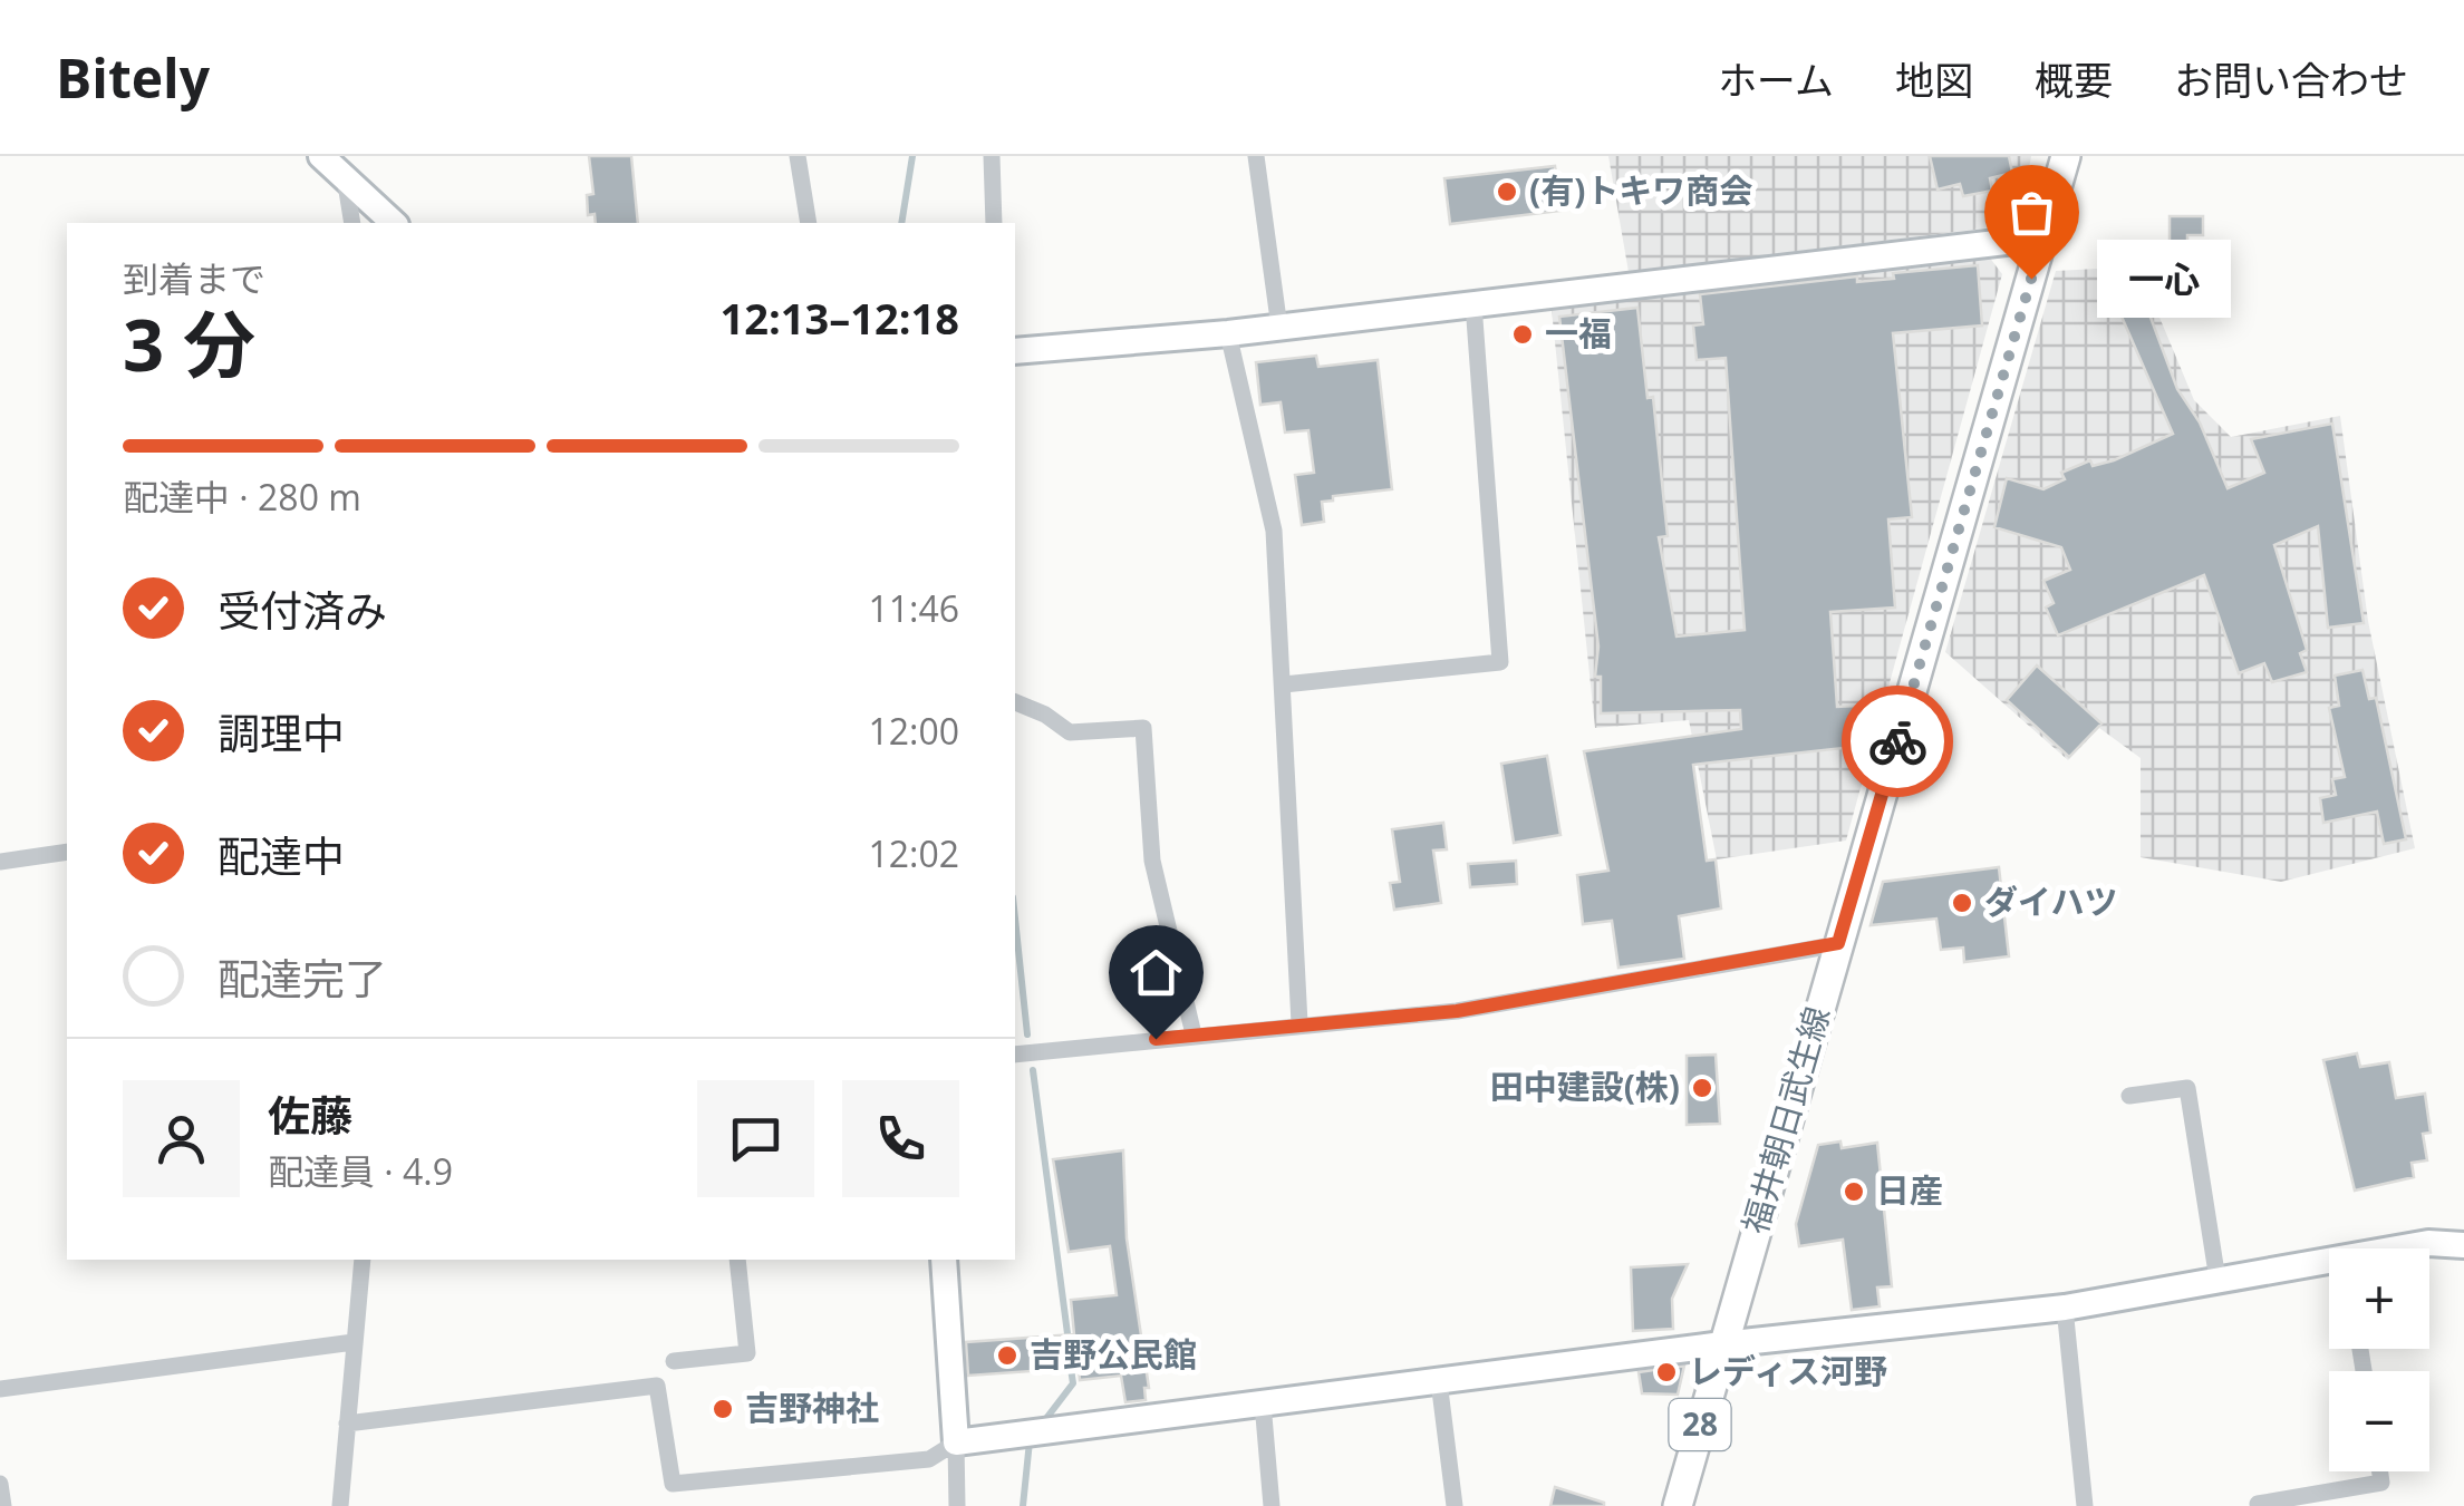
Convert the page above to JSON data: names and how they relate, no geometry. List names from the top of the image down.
{
  "streets": {
    "main road": ["福井朝日武生線", "28"]
  },
  "places": [
    "(有)トキワ商会",
    "一心",
    "一福",
    "ダイハツ",
    "田中建設(株)",
    "日産",
    "吉野公民館",
    "レディス河野",
    "吉野神社"
  ],
  "page": {
    "header": "Bitely",
    "nav": [
      "ホーム",
      "地図",
      "概要",
      "お問い合わせ"
    ],
    "heading": ["3 分", "到着まで", "12:13–12:18"],
    "panel": ["佐藤", "配達員 · 4.9"],
    "bubble": "一心",
    "bar": "配達中 · 280 m",
    "list": [
      ["受付済み", "11:46"],
      ["調理中", "12:00"],
      ["配達中", "12:02"],
      "配達完了"
    ],
    "map_buttons": ["+", "−"]
  }
}
